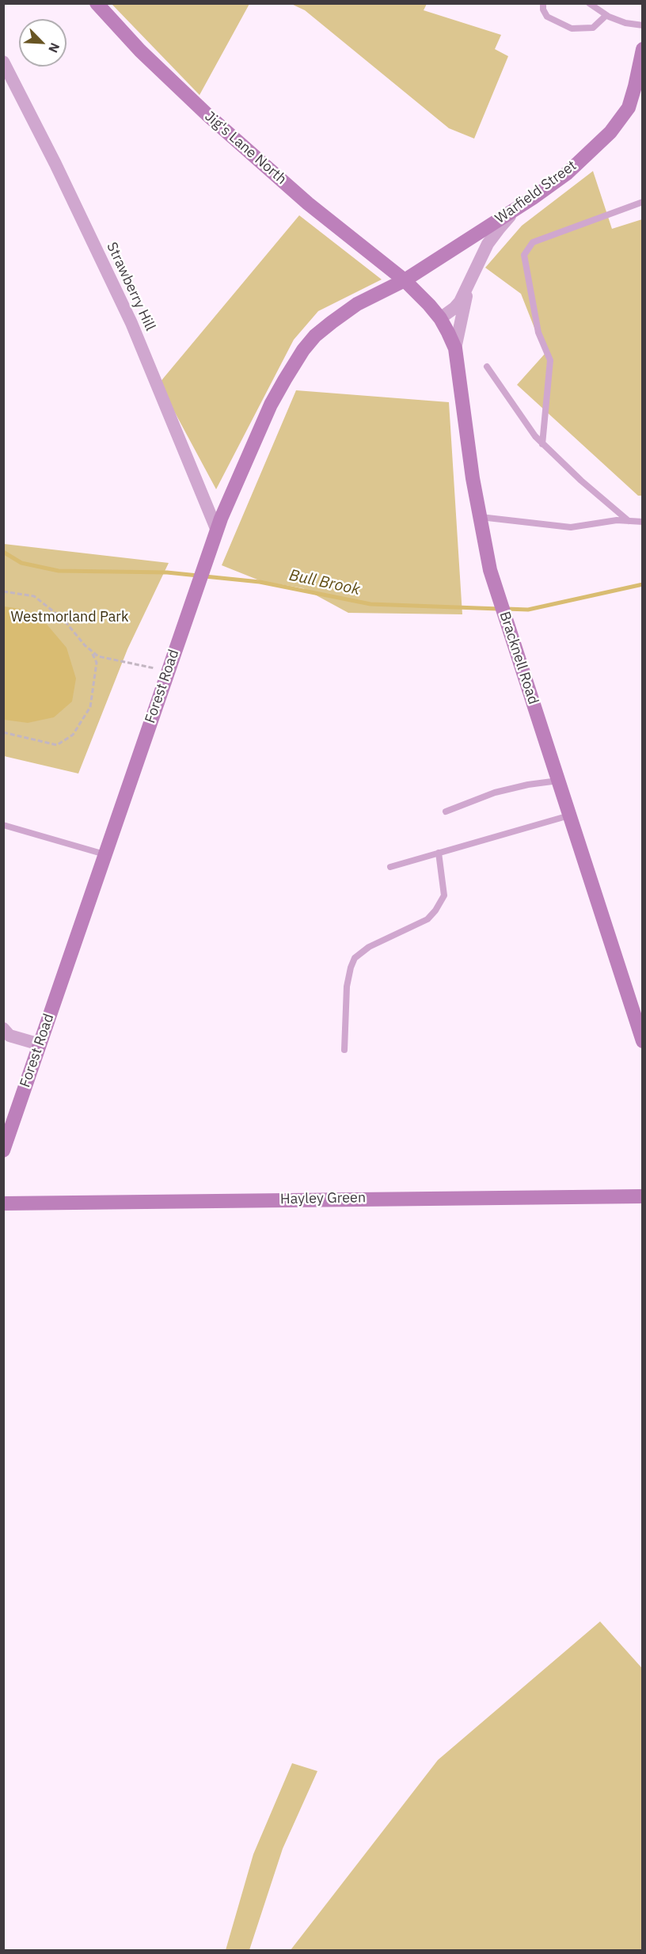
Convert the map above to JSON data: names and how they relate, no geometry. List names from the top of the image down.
{
  "streets": {
    "main road": [
      "Jig's Lane North",
      "Warfield Street",
      "Bracknell Road",
      "Forest Road",
      "Hayley Green"
    ],
    "street": ["Strawberry Hill"]
  },
  "crossings": [
    ["Jig's Lane North", "Warfield Street"],
    ["Jig's Lane North", "Bracknell Road"],
    ["Jig's Lane North", "Forest Road"],
    ["Warfield Street", "Bracknell Road"],
    ["Warfield Street", "Forest Road"],
    ["Strawberry Hill", "Forest Road"],
    ["Bracknell Road", "Forest Road"]
  ],
  "water": ["Bull Brook"],
  "parks": ["Westmorland Park"],
  "north": "bottom right"
}
